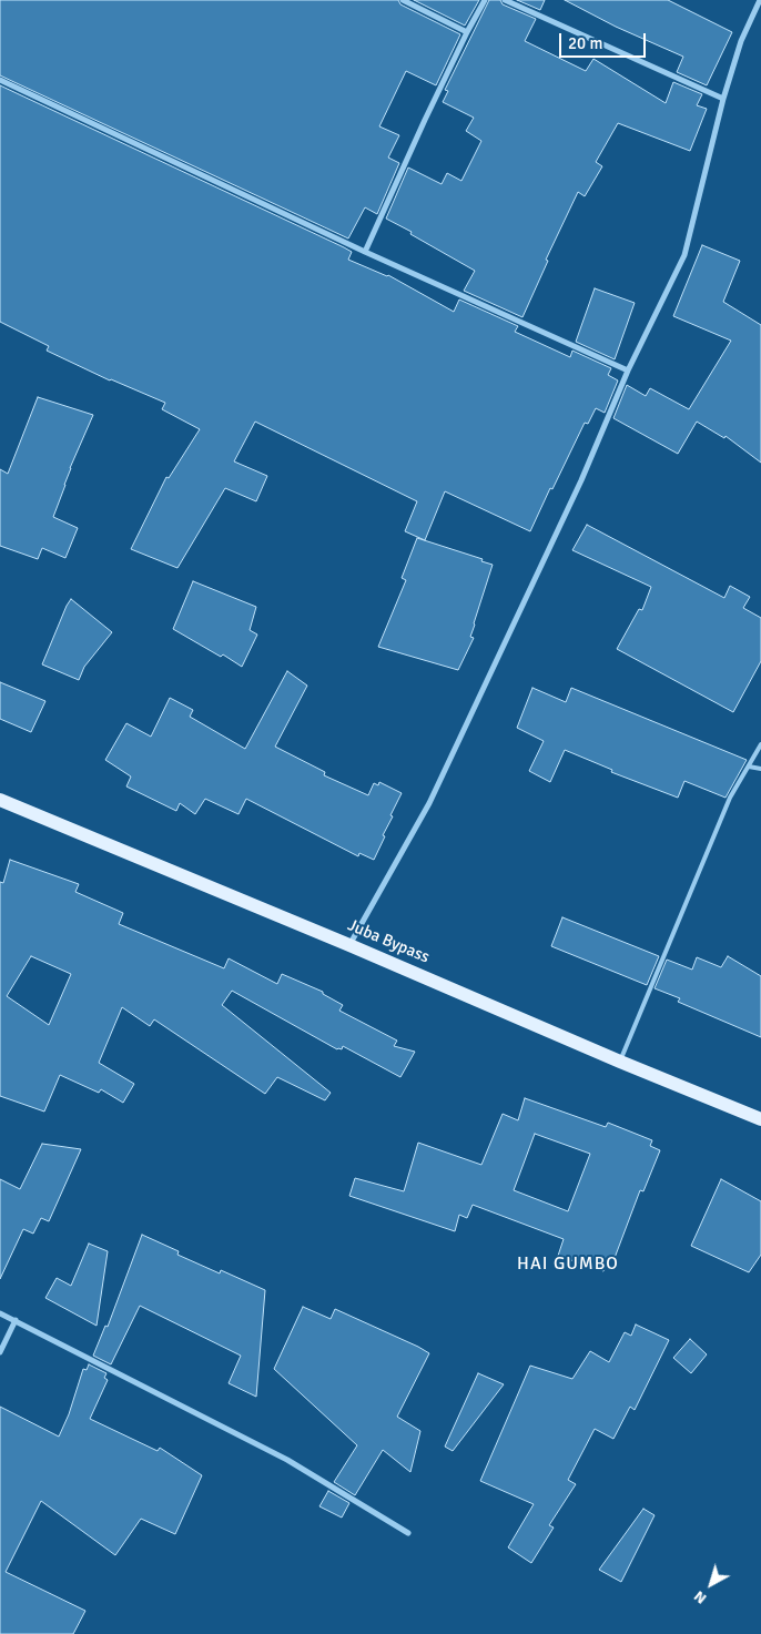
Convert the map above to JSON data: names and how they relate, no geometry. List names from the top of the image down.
{
  "streets": {
    "main road": ["Juba Bypass"]
  },
  "districts": ["HAI GUMBO"],
  "scale_bar": "20 m",
  "north": "bottom left"
}
